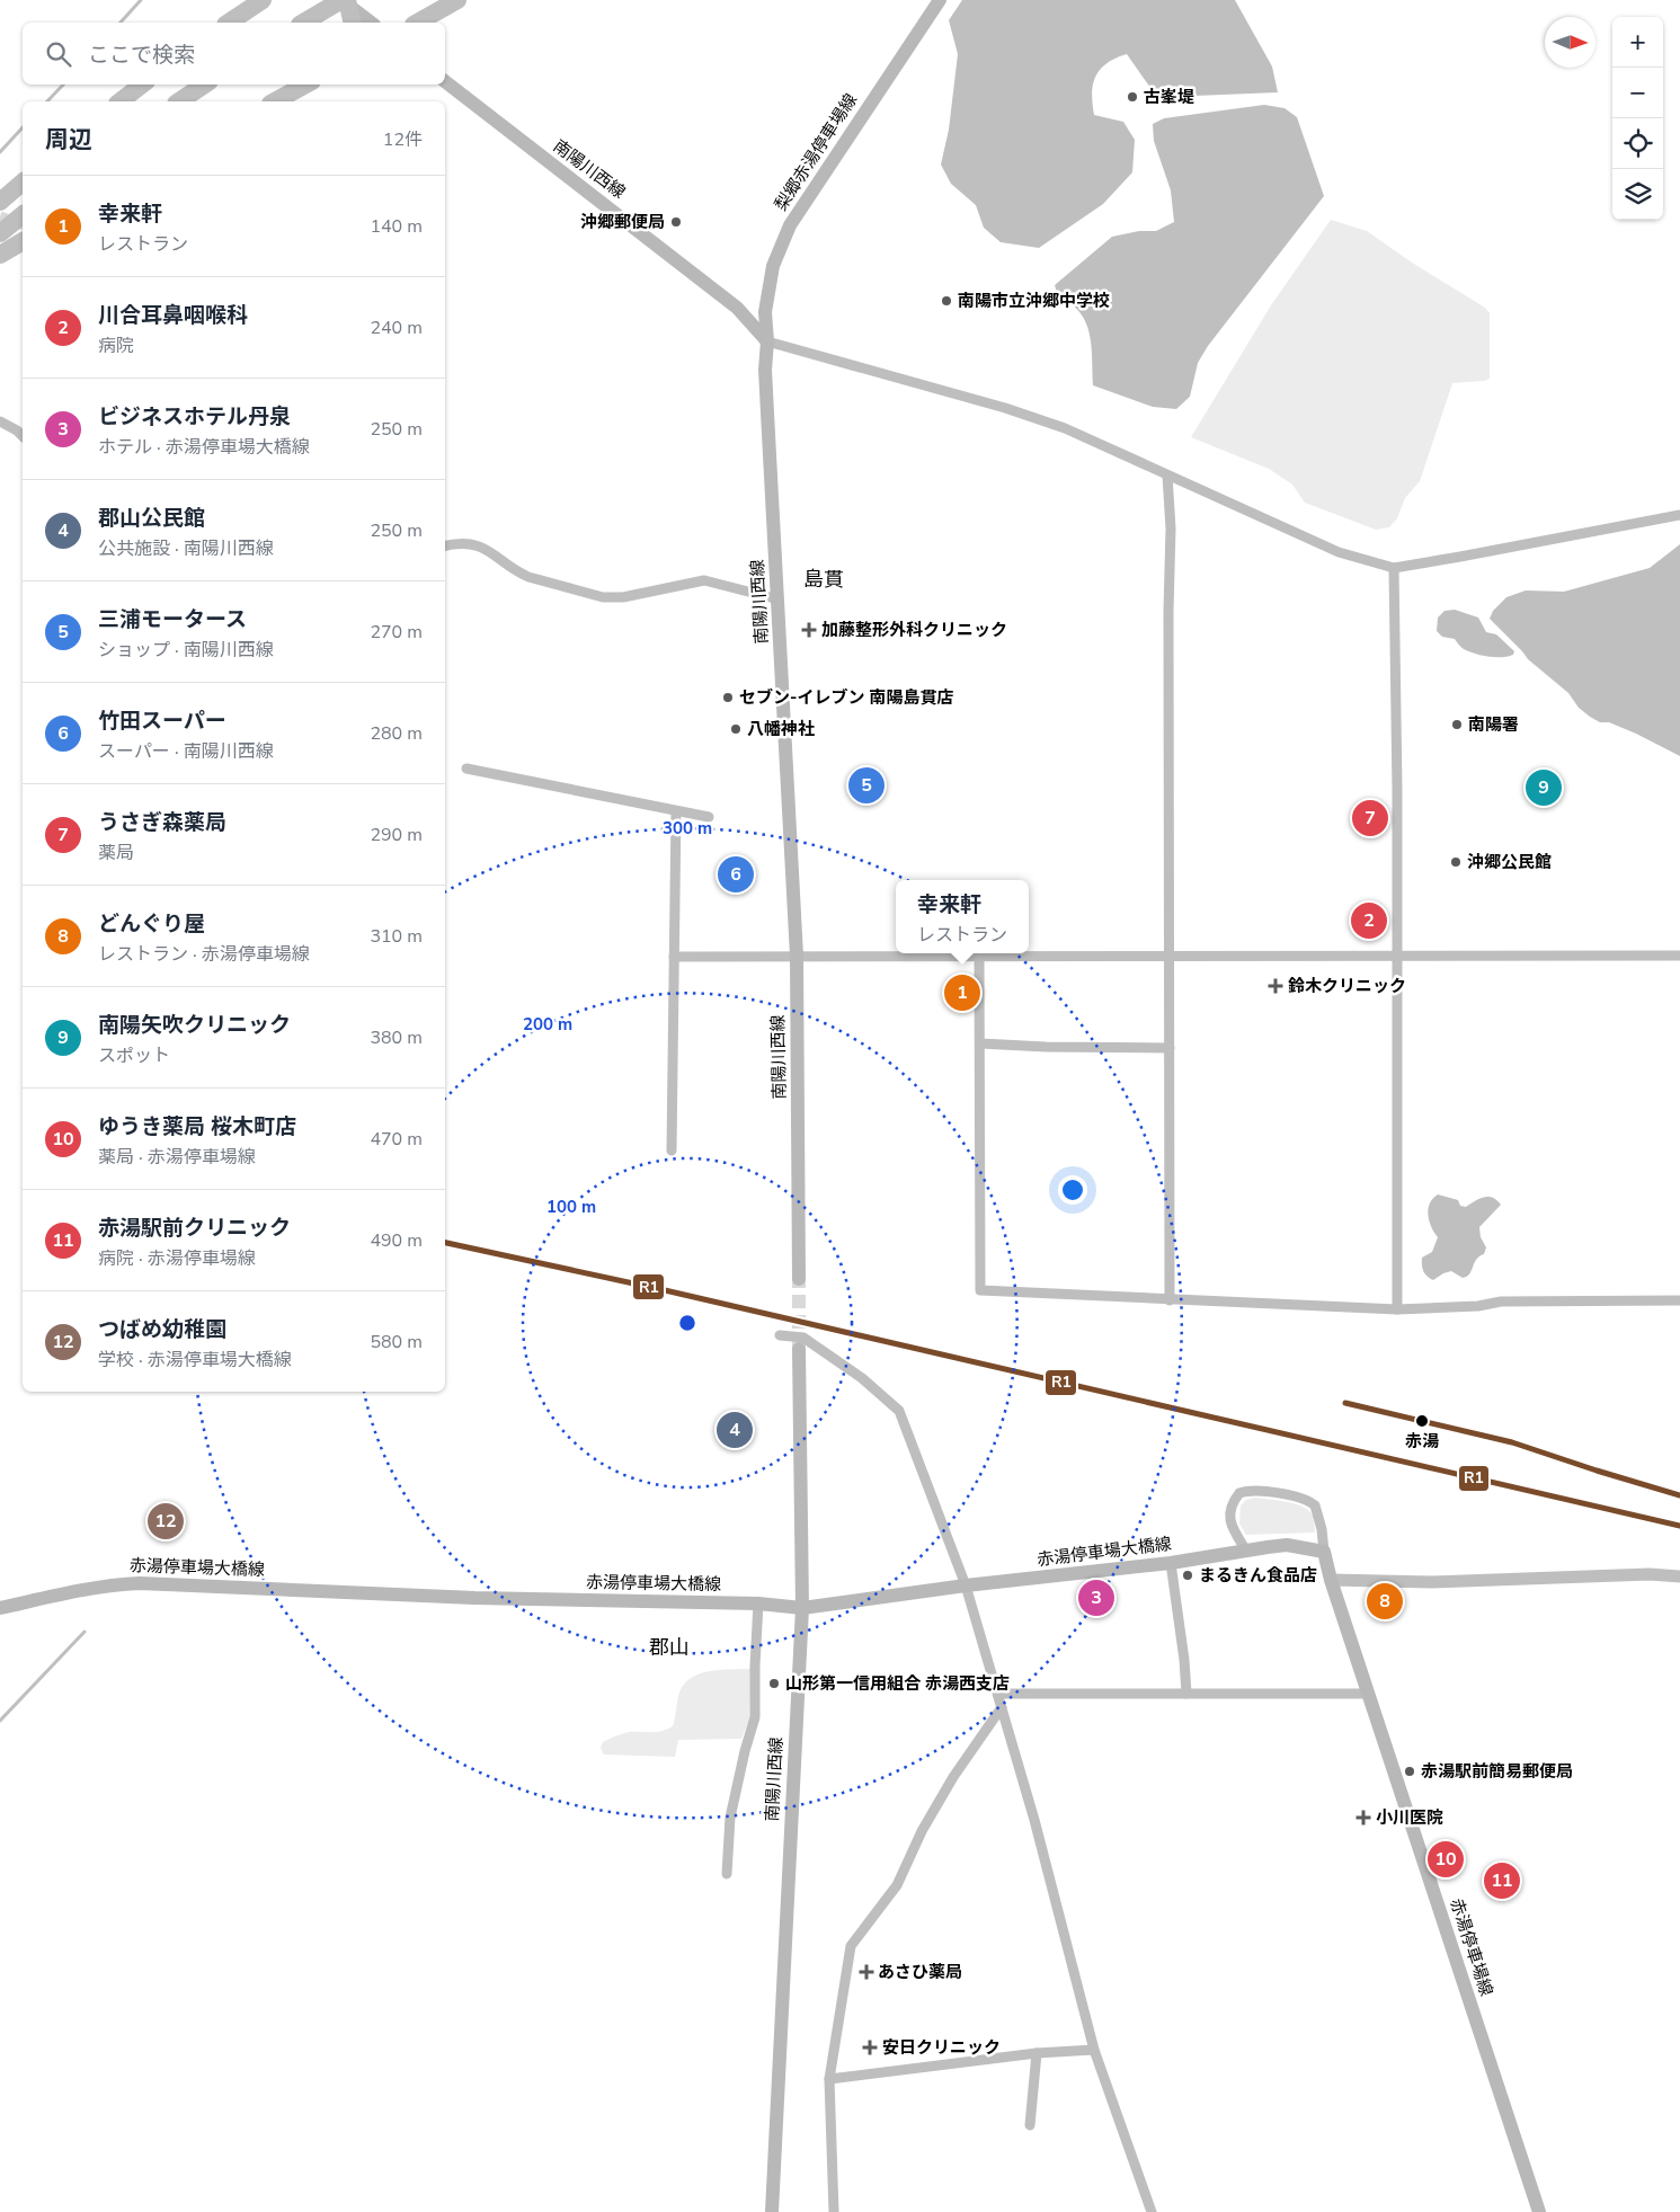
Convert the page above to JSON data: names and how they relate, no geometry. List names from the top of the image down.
{
  "streets": {
    "main road": [
      "梨郷赤湯停車場線",
      "南陽川西線",
      "赤湯停車場大橋線",
      "赤湯停車場線"
    ]
  },
  "crossings": [
    ["梨郷赤湯停車場線", "南陽川西線"],
    ["南陽川西線", "赤湯停車場大橋線"],
    ["赤湯停車場大橋線", "赤湯停車場線"]
  ],
  "districts": ["島貫", "郡山"],
  "places": {
    "other": [
      "古峯堤",
      "沖郷郵便局",
      "南陽市立沖郷中学校",
      "セブン-イレブン 南陽島貫店",
      "南陽署",
      "八幡神社",
      "沖郷公民館",
      "赤湯",
      "まるきん食品店",
      "山形第一信用組合 赤湯西支店",
      "赤湯駅前簡易郵便局"
    ],
    "health": [
      "加藤整形外科クリニック",
      "鈴木クリニック",
      "小川医院",
      "あさひ薬局",
      "安日クリニック"
    ]
  },
  "lines": ["transit line R1"],
  "north": "right",
  "page": {
    "map_buttons": ["+", "−"],
    "search": "ここで検索",
    "heading": ["周辺", "12件"],
    "list": [
      {
        "mark": "1",
        "name": "幸来軒",
        "note": "レストラン",
        "value": "140 m"
      },
      {
        "mark": "2",
        "name": "川合耳鼻咽喉科",
        "note": "病院",
        "value": "240 m"
      },
      {
        "mark": "3",
        "name": "ビジネスホテル丹泉",
        "note": "ホテル · 赤湯停車場大橋線",
        "value": "250 m"
      },
      {
        "mark": "4",
        "name": "郡山公民館",
        "note": "公共施設 · 南陽川西線",
        "value": "250 m"
      },
      {
        "mark": "5",
        "name": "三浦モータース",
        "note": "ショップ · 南陽川西線",
        "value": "270 m"
      },
      {
        "mark": "6",
        "name": "竹田スーパー",
        "note": "スーパー · 南陽川西線",
        "value": "280 m"
      },
      {
        "mark": "7",
        "name": "うさぎ森薬局",
        "note": "薬局",
        "value": "290 m"
      },
      {
        "mark": "8",
        "name": "どんぐり屋",
        "note": "レストラン · 赤湯停車場線",
        "value": "310 m"
      },
      {
        "mark": "9",
        "name": "南陽矢吹クリニック",
        "note": "スポット",
        "value": "380 m"
      },
      {
        "mark": "10",
        "name": "ゆうき薬局 桜木町店",
        "note": "薬局 · 赤湯停車場線",
        "value": "470 m"
      },
      {
        "mark": "11",
        "name": "赤湯駅前クリニック",
        "note": "病院 · 赤湯停車場線",
        "value": "490 m"
      },
      {
        "mark": "12",
        "name": "つばめ幼稚園",
        "note": "学校 · 赤湯停車場大橋線",
        "value": "580 m"
      }
    ],
    "pins": [
      "5",
      "9",
      "7",
      "6",
      "2",
      "1",
      "4",
      "12",
      "3",
      "8",
      "10",
      "11"
    ],
    "popup": ["幸来軒", "レストラン"]
  },
  "rings": ["300 m", "200 m", "100 m"]
}
